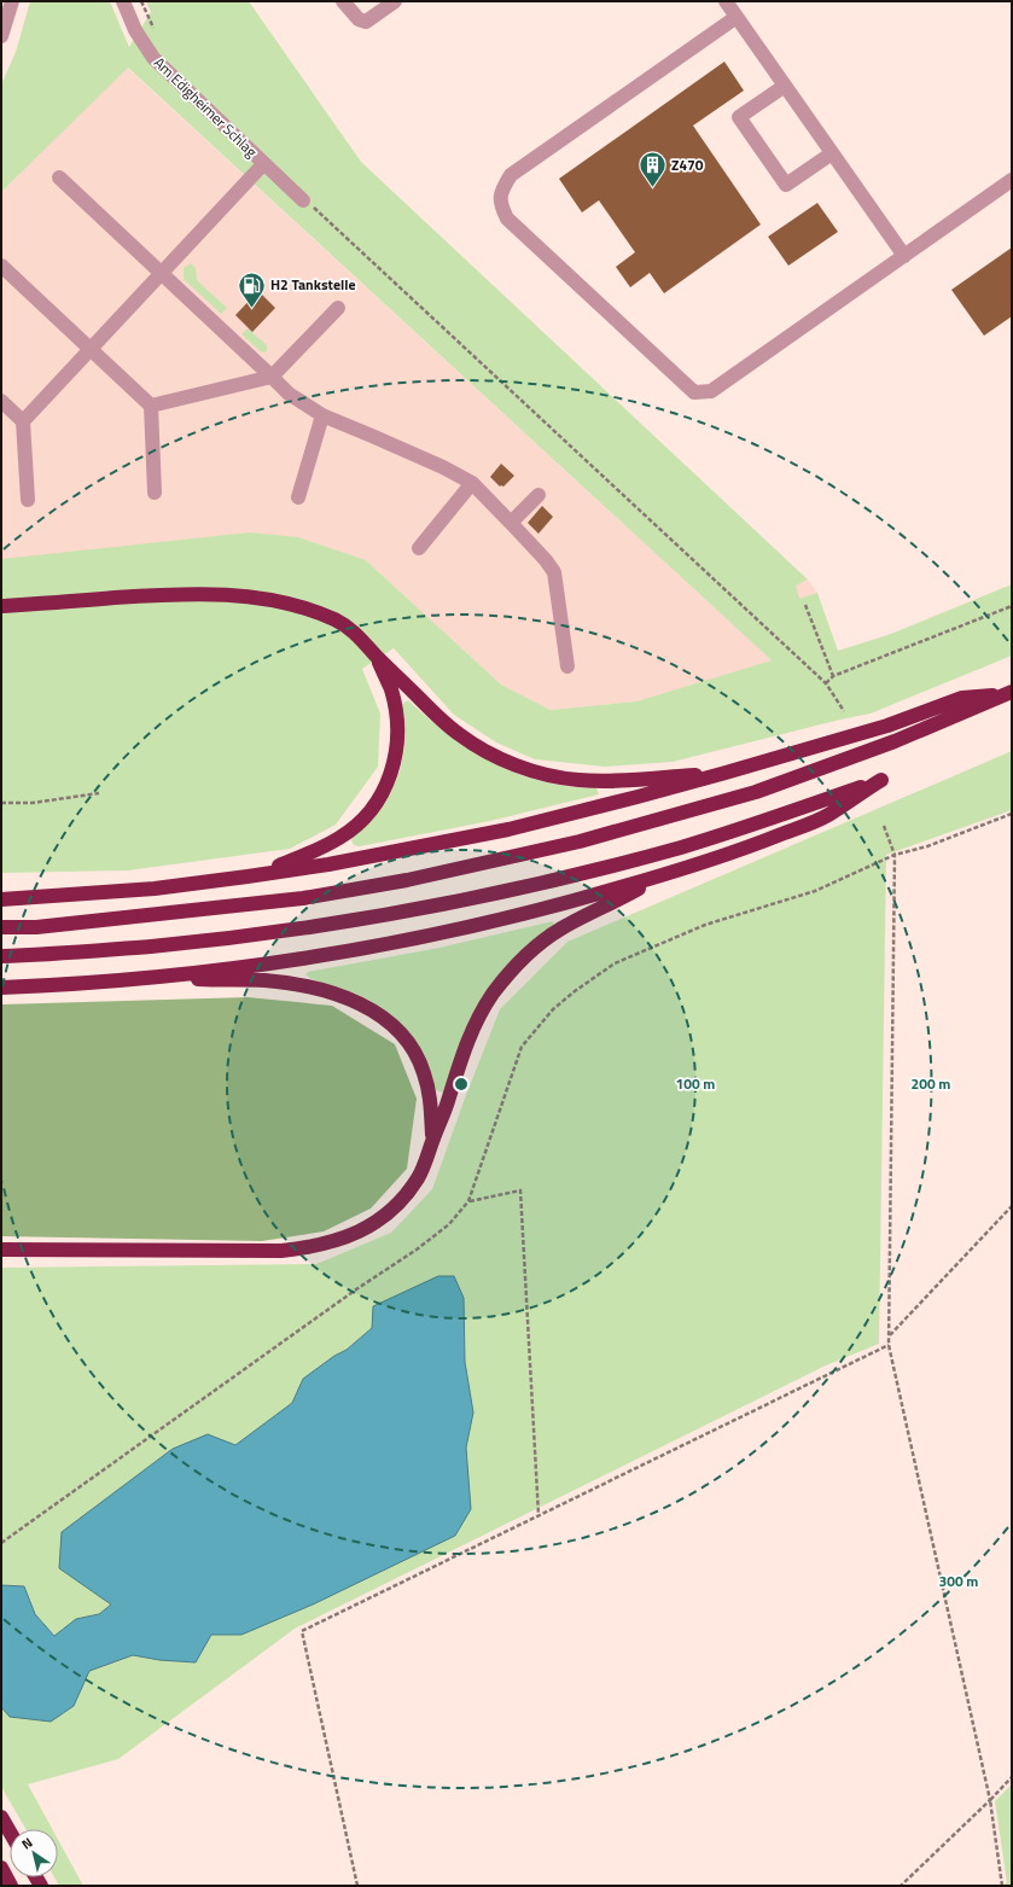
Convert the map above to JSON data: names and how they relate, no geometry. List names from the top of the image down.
{
  "streets": {
    "street": ["Am Edigheimer Schlag"]
  },
  "places": {
    "building": ["Z470"],
    "fuel station": ["H2 Tankstelle"]
  },
  "north": "top left",
  "rings": ["100 m", "200 m", "300 m"]
}
